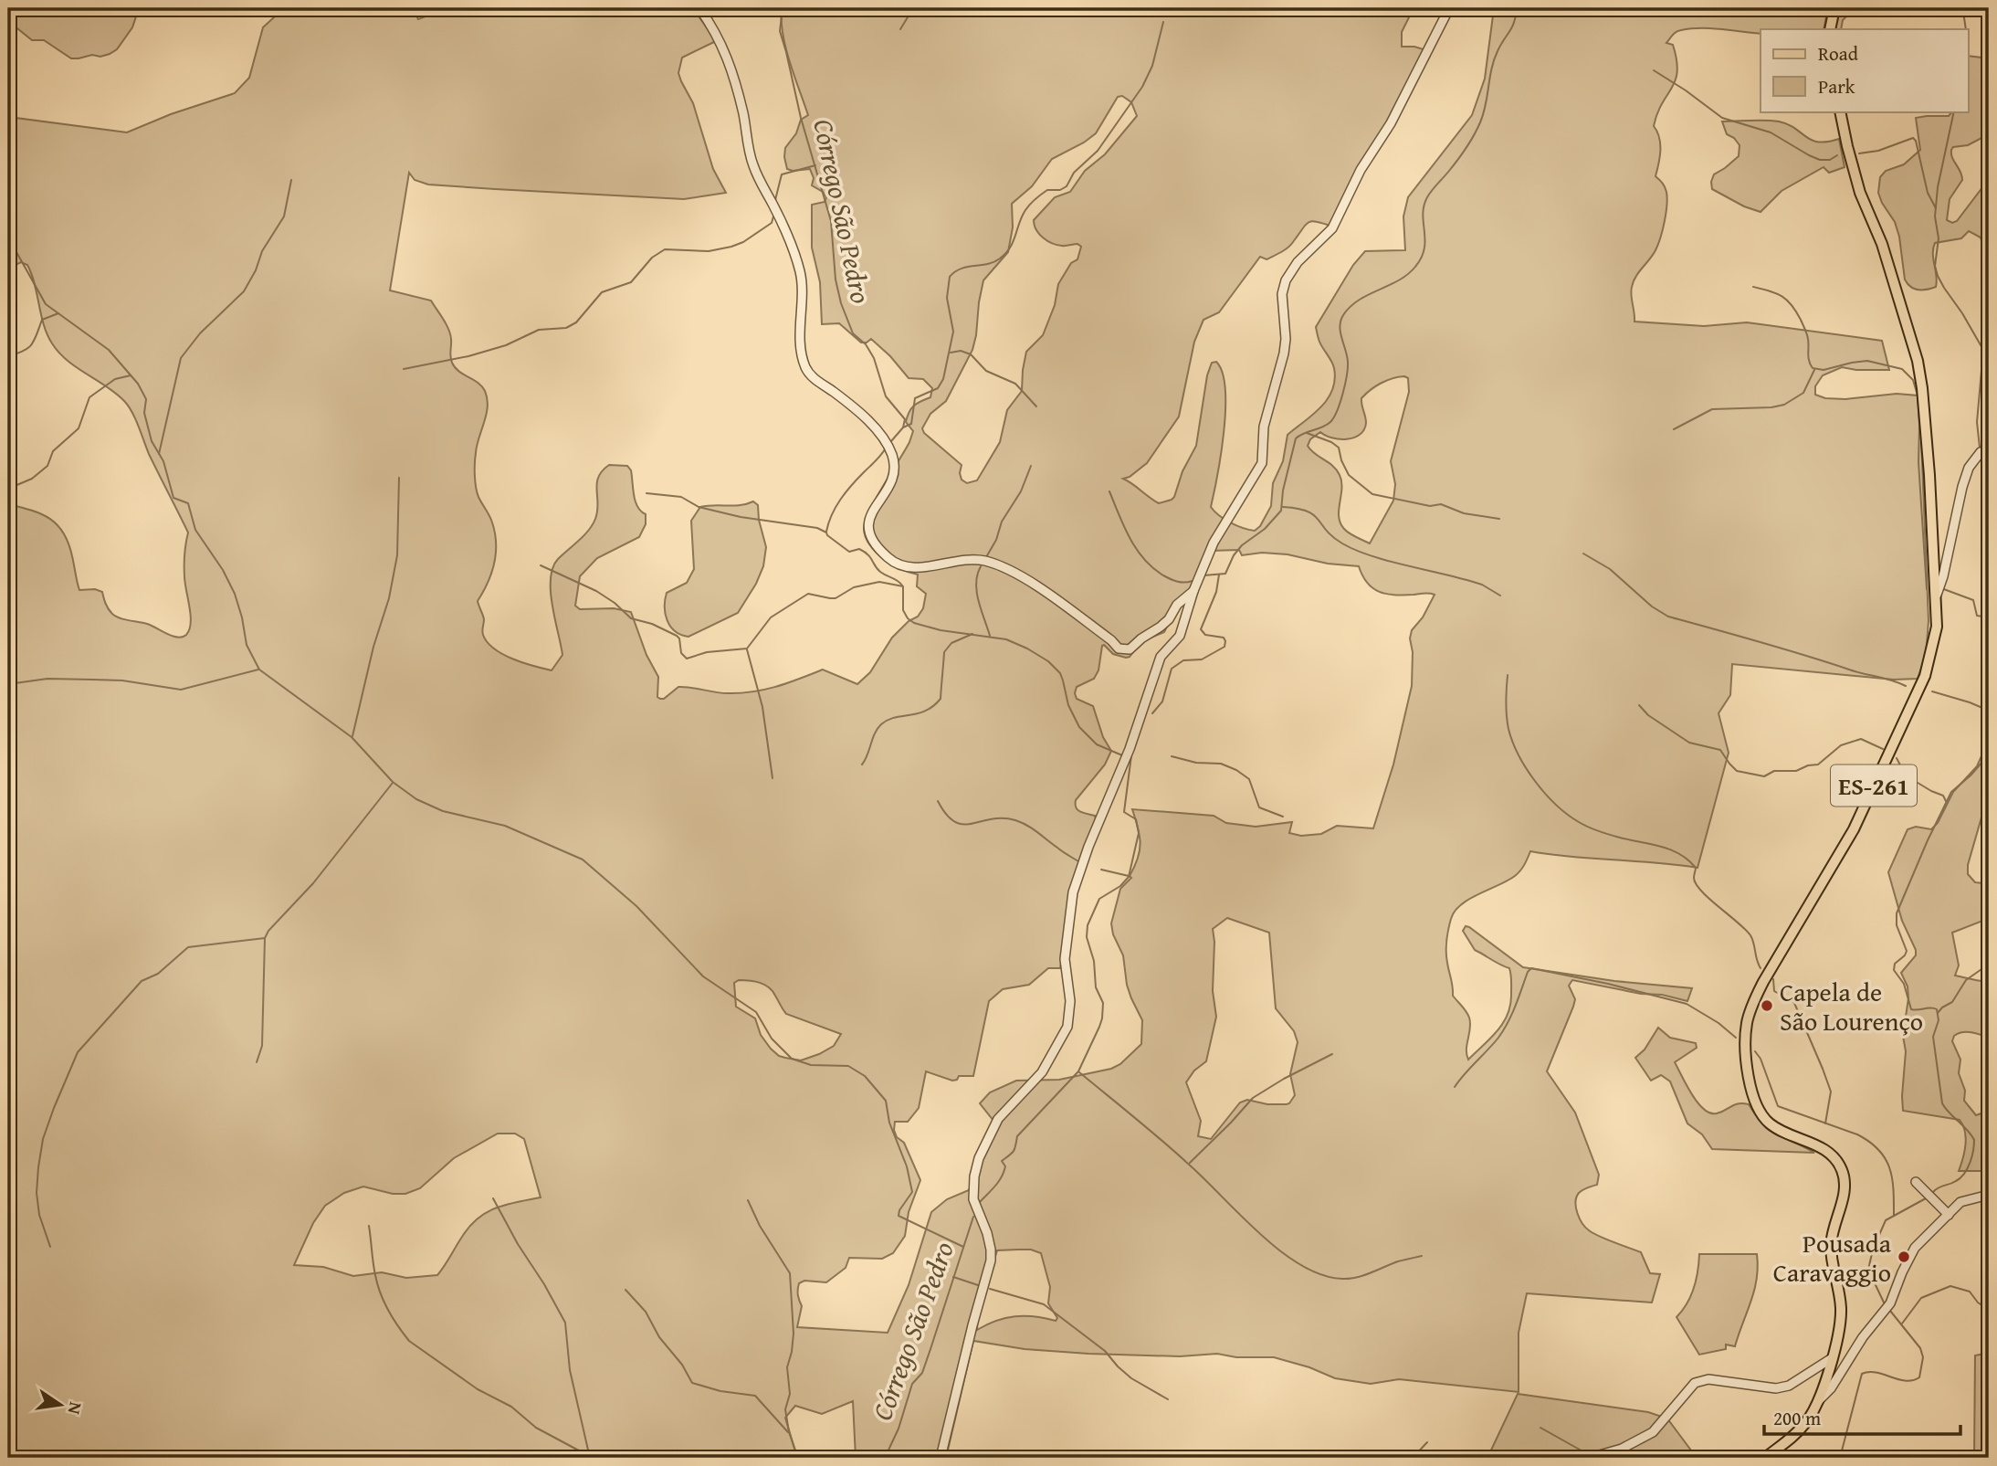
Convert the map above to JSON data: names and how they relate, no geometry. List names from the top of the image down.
{
  "streets": {
    "main road": ["ES-261"]
  },
  "water": ["Córrego São Pedro"],
  "places": ["Capela de São Lourenço", "Pousada Caravaggio"],
  "legend": ["Road", "Park"],
  "scale_bar": "200 m",
  "north": "right"
}
